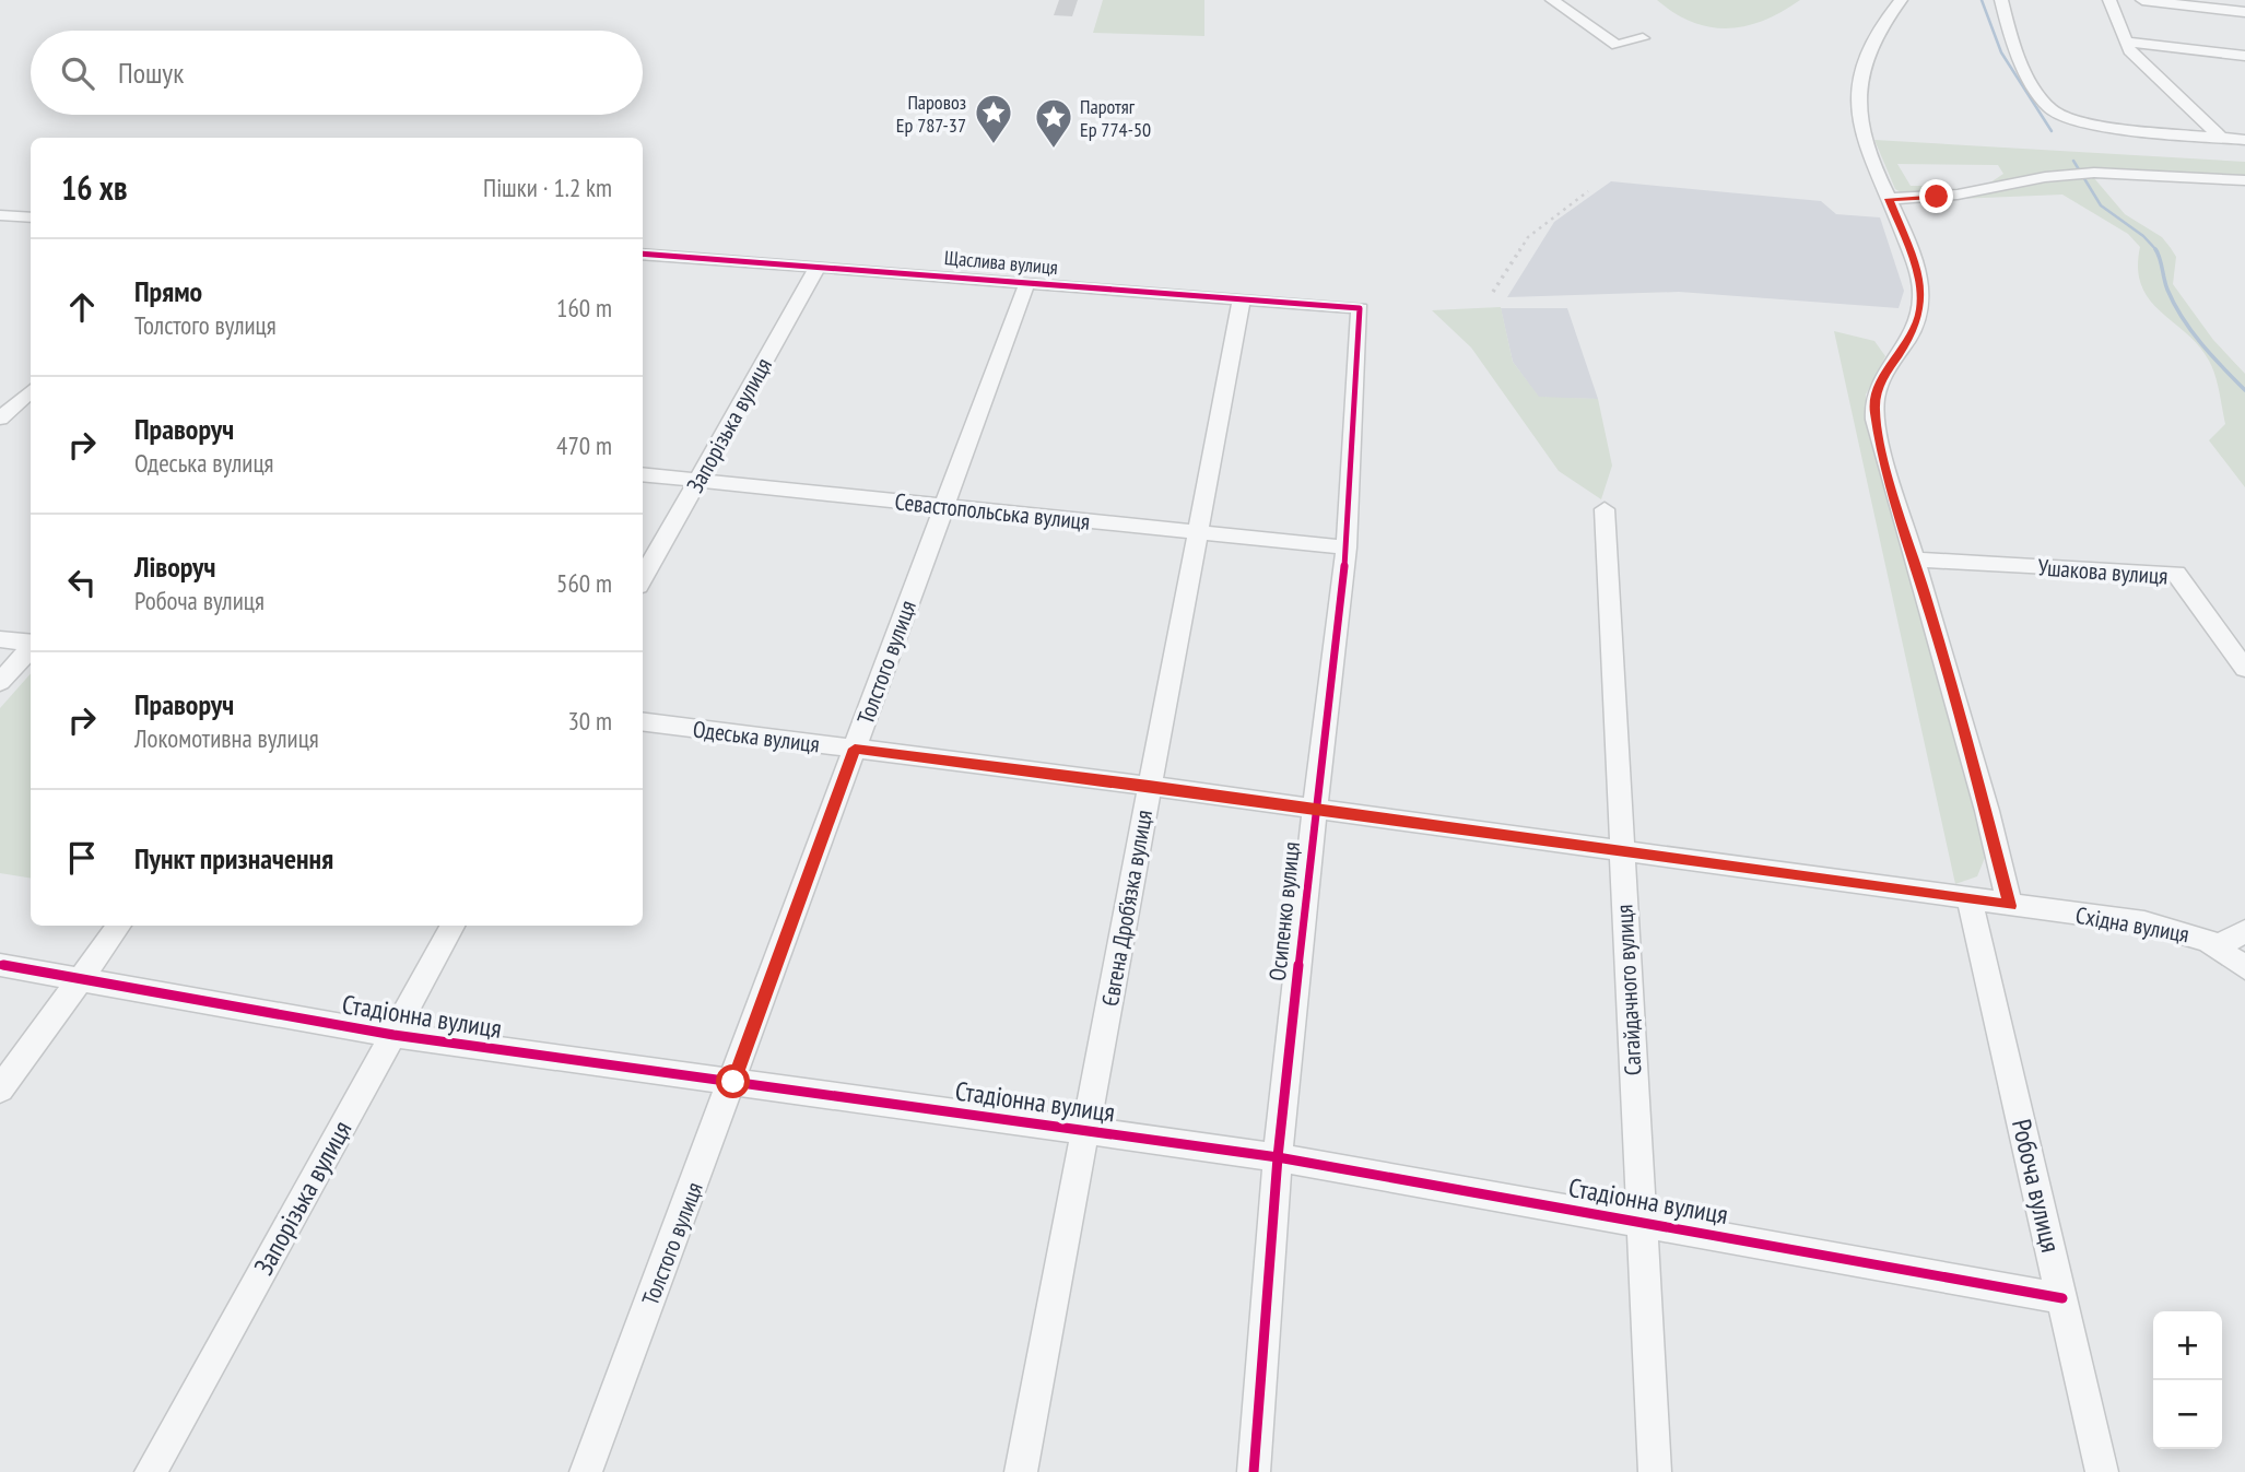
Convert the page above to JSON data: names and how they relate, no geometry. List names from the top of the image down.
{
  "streets": {
    "street": [
      "Щаслива вулиця",
      "Запорізька вулиця",
      "Севастопольська вулиця",
      "Ушакова вулиця",
      "Толстого вулиця",
      "Одеська вулиця",
      "Євгена Дроб’язка вулиця",
      "Осипенко вулиця",
      "Східна вулиця",
      "Сагайдачного вулиця",
      "Стадіонна вулиця",
      "Робоча вулиця"
    ]
  },
  "crossings": [
    ["Щаслива вулиця", "Запорізька вулиця"],
    ["Щаслива вулиця", "Толстого вулиця"],
    ["Щаслива вулиця", "Євгена Дроб’язка вулиця"],
    ["Щаслива вулиця", "Осипенко вулиця"],
    ["Запорізька вулиця", "Севастопольська вулиця"],
    ["Запорізька вулиця", "Стадіонна вулиця"],
    ["Севастопольська вулиця", "Толстого вулиця"],
    ["Севастопольська вулиця", "Євгена Дроб’язка вулиця"],
    ["Севастопольська вулиця", "Осипенко вулиця"],
    ["Толстого вулиця", "Одеська вулиця"],
    ["Толстого вулиця", "Стадіонна вулиця"],
    ["Одеська вулиця", "Євгена Дроб’язка вулиця"],
    ["Одеська вулиця", "Осипенко вулиця"],
    ["Одеська вулиця", "Східна вулиця"],
    ["Одеська вулиця", "Сагайдачного вулиця"],
    ["Одеська вулиця", "Робоча вулиця"],
    ["Євгена Дроб’язка вулиця", "Стадіонна вулиця"],
    ["Осипенко вулиця", "Стадіонна вулиця"],
    ["Сагайдачного вулиця", "Стадіонна вулиця"],
    ["Стадіонна вулиця", "Робоча вулиця"]
  ],
  "places": {
    "place": ["Паровоз Ер 787-37", "Паротяг Ер 774-50"]
  },
  "page": {
    "search": "Пошук",
    "heading": ["16 хв", "Пішки · 1.2 km"],
    "list": [
      ["Прямо", "Толстого вулиця", "160 m"],
      ["Праворуч", "Одеська вулиця", "470 m"],
      ["Ліворуч", "Робоча вулиця", "560 m"],
      ["Праворуч", "Локомотивна вулиця", "30 m"],
      "Пункт призначення"
    ],
    "map_buttons": ["+", "−"]
  }
}
